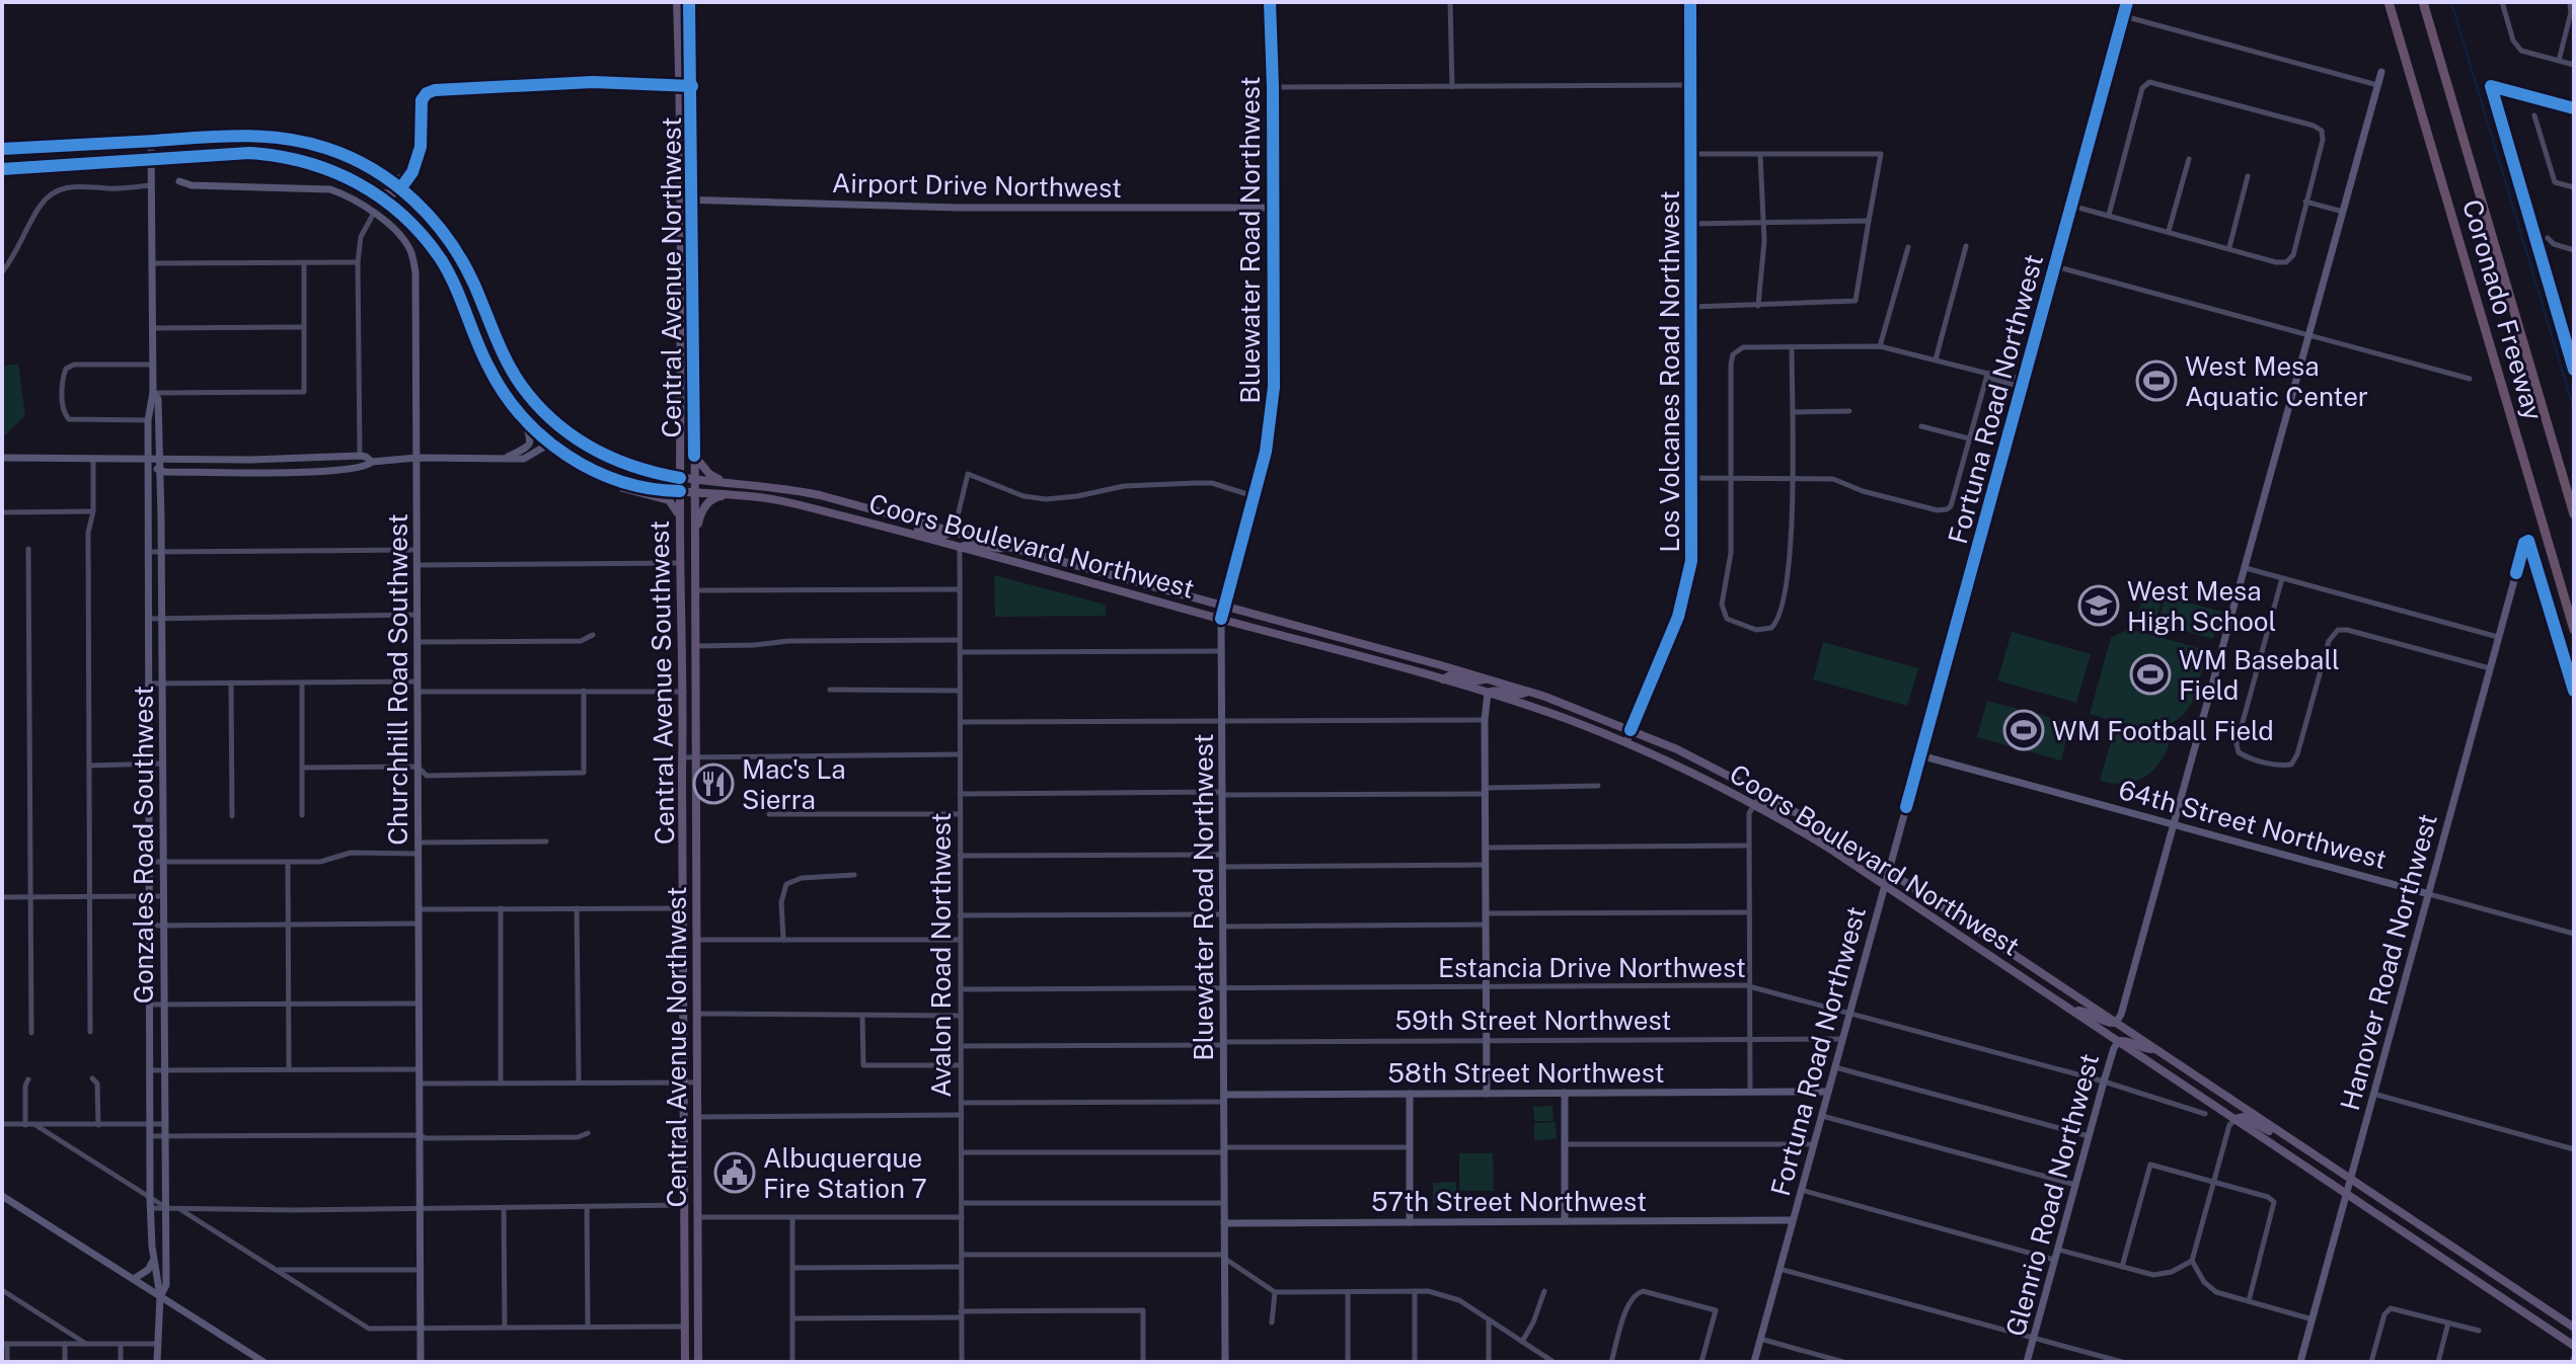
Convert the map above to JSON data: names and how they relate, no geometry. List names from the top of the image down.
{
  "streets": {
    "highway": ["Coronado Freeway"],
    "main road": ["Central Avenue Northwest", "Coors Boulevard Northwest", "Central Avenue Southwest"],
    "street": [
      "Airport Drive Northwest",
      "Bluewater Road Northwest",
      "Los Volcanes Road Northwest",
      "Fortuna Road Northwest",
      "Churchhill Road Southwest",
      "64th Street Northwest",
      "Gonzales Road Southwest",
      "Avalon Road Northwest",
      "Hanover Road Northwest",
      "Estancia Drive Northwest",
      "59th Street Northwest",
      "58th Street Northwest",
      "Glenrio Road Northwest",
      "57th Street Northwest"
    ]
  },
  "crossings": [
    ["Airport Drive Northwest", "Bluewater Road Northwest"],
    ["Airport Drive Northwest", "Central Avenue Northwest"],
    ["Airport Drive Northwest", "Central Avenue Southwest"],
    ["Bluewater Road Northwest", "Coors Boulevard Northwest"],
    ["Bluewater Road Northwest", "Estancia Drive Northwest"],
    ["Bluewater Road Northwest", "59th Street Northwest"],
    ["Bluewater Road Northwest", "58th Street Northwest"],
    ["Bluewater Road Northwest", "57th Street Northwest"],
    ["Central Avenue Northwest", "Coors Boulevard Northwest"],
    ["Los Volcanes Road Northwest", "Coors Boulevard Northwest"],
    ["Fortuna Road Northwest", "Coors Boulevard Northwest"],
    ["Fortuna Road Northwest", "64th Street Northwest"],
    ["Fortuna Road Northwest", "Estancia Drive Northwest"],
    ["Fortuna Road Northwest", "59th Street Northwest"],
    ["Fortuna Road Northwest", "58th Street Northwest"],
    ["Fortuna Road Northwest", "57th Street Northwest"],
    ["Coors Boulevard Northwest", "Central Avenue Southwest"],
    ["Coors Boulevard Northwest", "Gonzales Road Southwest"],
    ["Coors Boulevard Northwest", "Avalon Road Northwest"],
    ["Coors Boulevard Northwest", "Hanover Road Northwest"],
    ["Coors Boulevard Northwest", "Glenrio Road Northwest"],
    ["64th Street Northwest", "Hanover Road Northwest"],
    ["64th Street Northwest", "Glenrio Road Northwest"],
    ["Avalon Road Northwest", "Estancia Drive Northwest"],
    ["Avalon Road Northwest", "59th Street Northwest"],
    ["Avalon Road Northwest", "58th Street Northwest"],
    ["Estancia Drive Northwest", "Glenrio Road Northwest"]
  ],
  "places": {
    "sports": ["West Mesa Aquatic Center", "WM Baseball Field", "WM Football Field"],
    "school or university": ["West Mesa High School"],
    "restaurant": ["Mac's La Sierra"],
    "public building": ["Albuquerque Fire Station 7"]
  }
}
